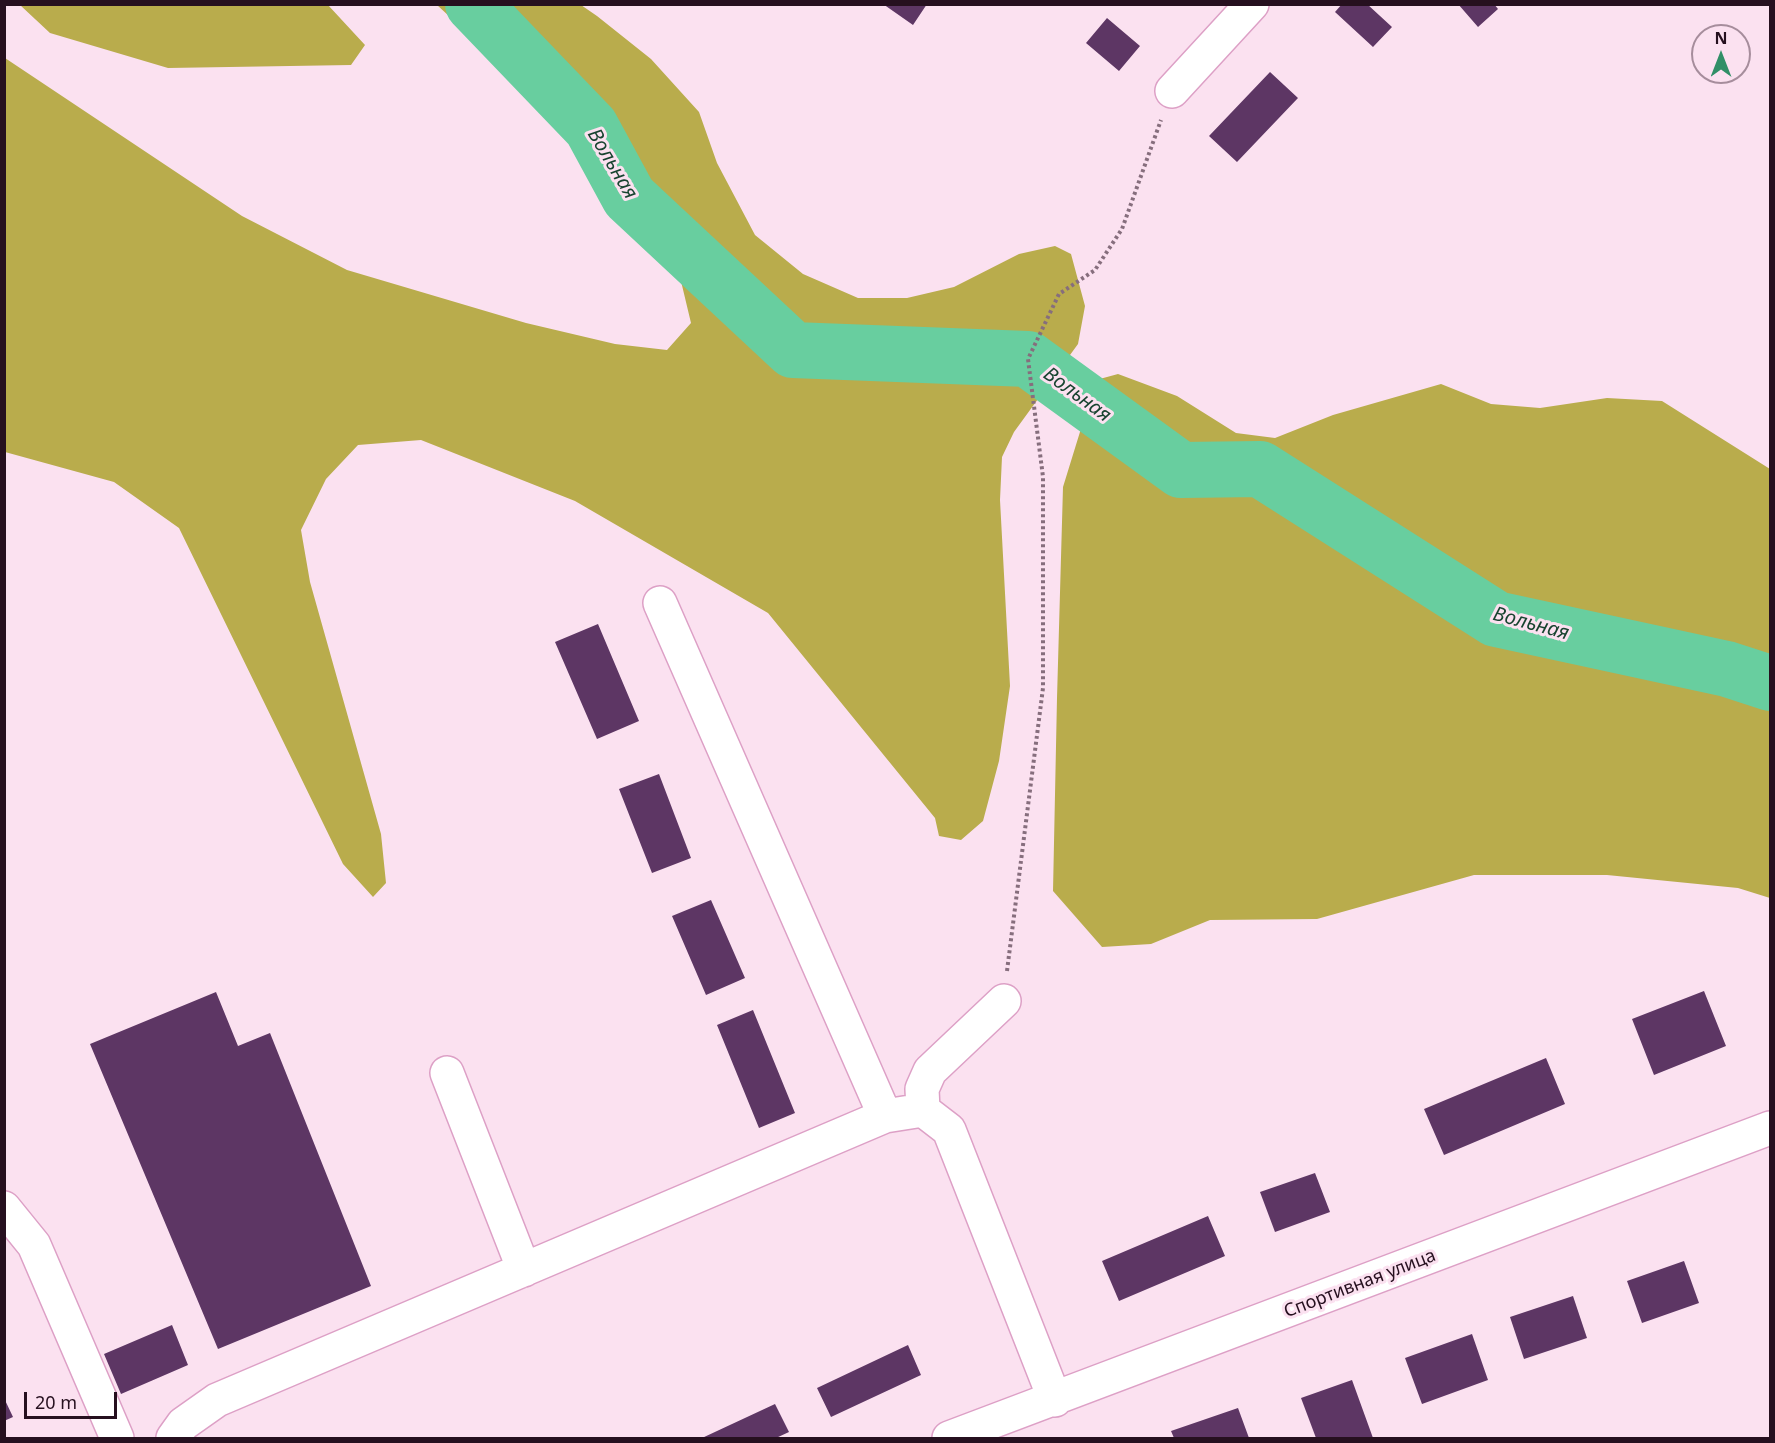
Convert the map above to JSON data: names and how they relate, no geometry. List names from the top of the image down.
{
  "streets": {
    "street": ["Спортивная улица"]
  },
  "water": ["Вольная"],
  "scale_bar": "20 m",
  "north": "top"
}
